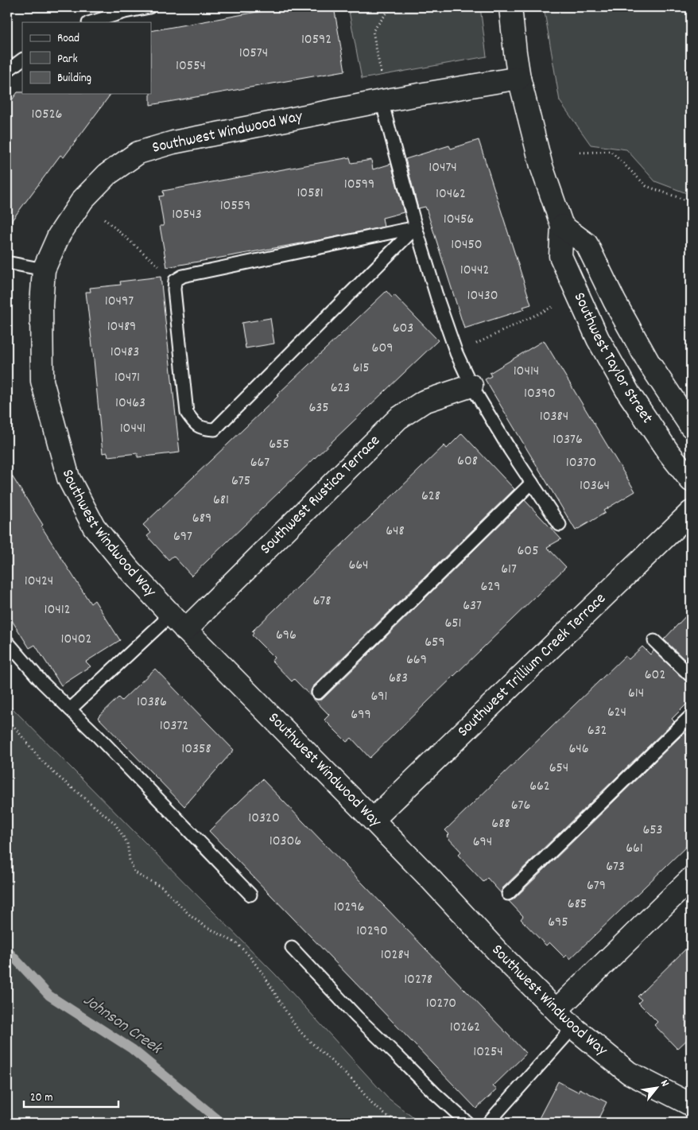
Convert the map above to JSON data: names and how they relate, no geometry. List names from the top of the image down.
{
  "streets": {
    "street": [
      "Southwest Windwood Way",
      "Southwest Taylor Street",
      "Southwest Rustica Terrace",
      "Southwest Trillium Creek Terrace"
    ]
  },
  "crossings": [
    ["Southwest Windwood Way", "Southwest Taylor Street"],
    ["Southwest Windwood Way", "Southwest Rustica Terrace"],
    ["Southwest Windwood Way", "Southwest Trillium Creek Terrace"]
  ],
  "water": ["Johnson Creek"],
  "house_numbers": [
    "10592",
    "10574",
    "10554",
    "10526",
    "10474",
    "10599",
    "10581",
    "10462",
    "10559",
    "10543",
    "10456",
    "10450",
    "10442",
    "10430",
    "10497",
    "10489",
    "603",
    "609",
    "10483",
    "615",
    "10414",
    "10471",
    "623",
    "10390",
    "10463",
    "635",
    "10384",
    "10441",
    "10376",
    "655",
    "608",
    "667",
    "10370",
    "675",
    "10364",
    "628",
    "681",
    "689",
    "648",
    "697",
    "605",
    "664",
    "617",
    "10424",
    "629",
    "678",
    "637",
    "10412",
    "651",
    "696",
    "10402",
    "659",
    "669",
    "602",
    "683",
    "614",
    "691",
    "10386",
    "624",
    "699",
    "10372",
    "632",
    "10358",
    "646",
    "654",
    "662",
    "676",
    "10320",
    "688",
    "653",
    "10306",
    "694",
    "661",
    "673",
    "679",
    "685",
    "10296",
    "695",
    "10290",
    "10284",
    "10278",
    "10270",
    "10262",
    "10254"
  ],
  "legend": ["Road", "Park", "Building"],
  "scale_bar": "20 m",
  "north": "top right"
}
